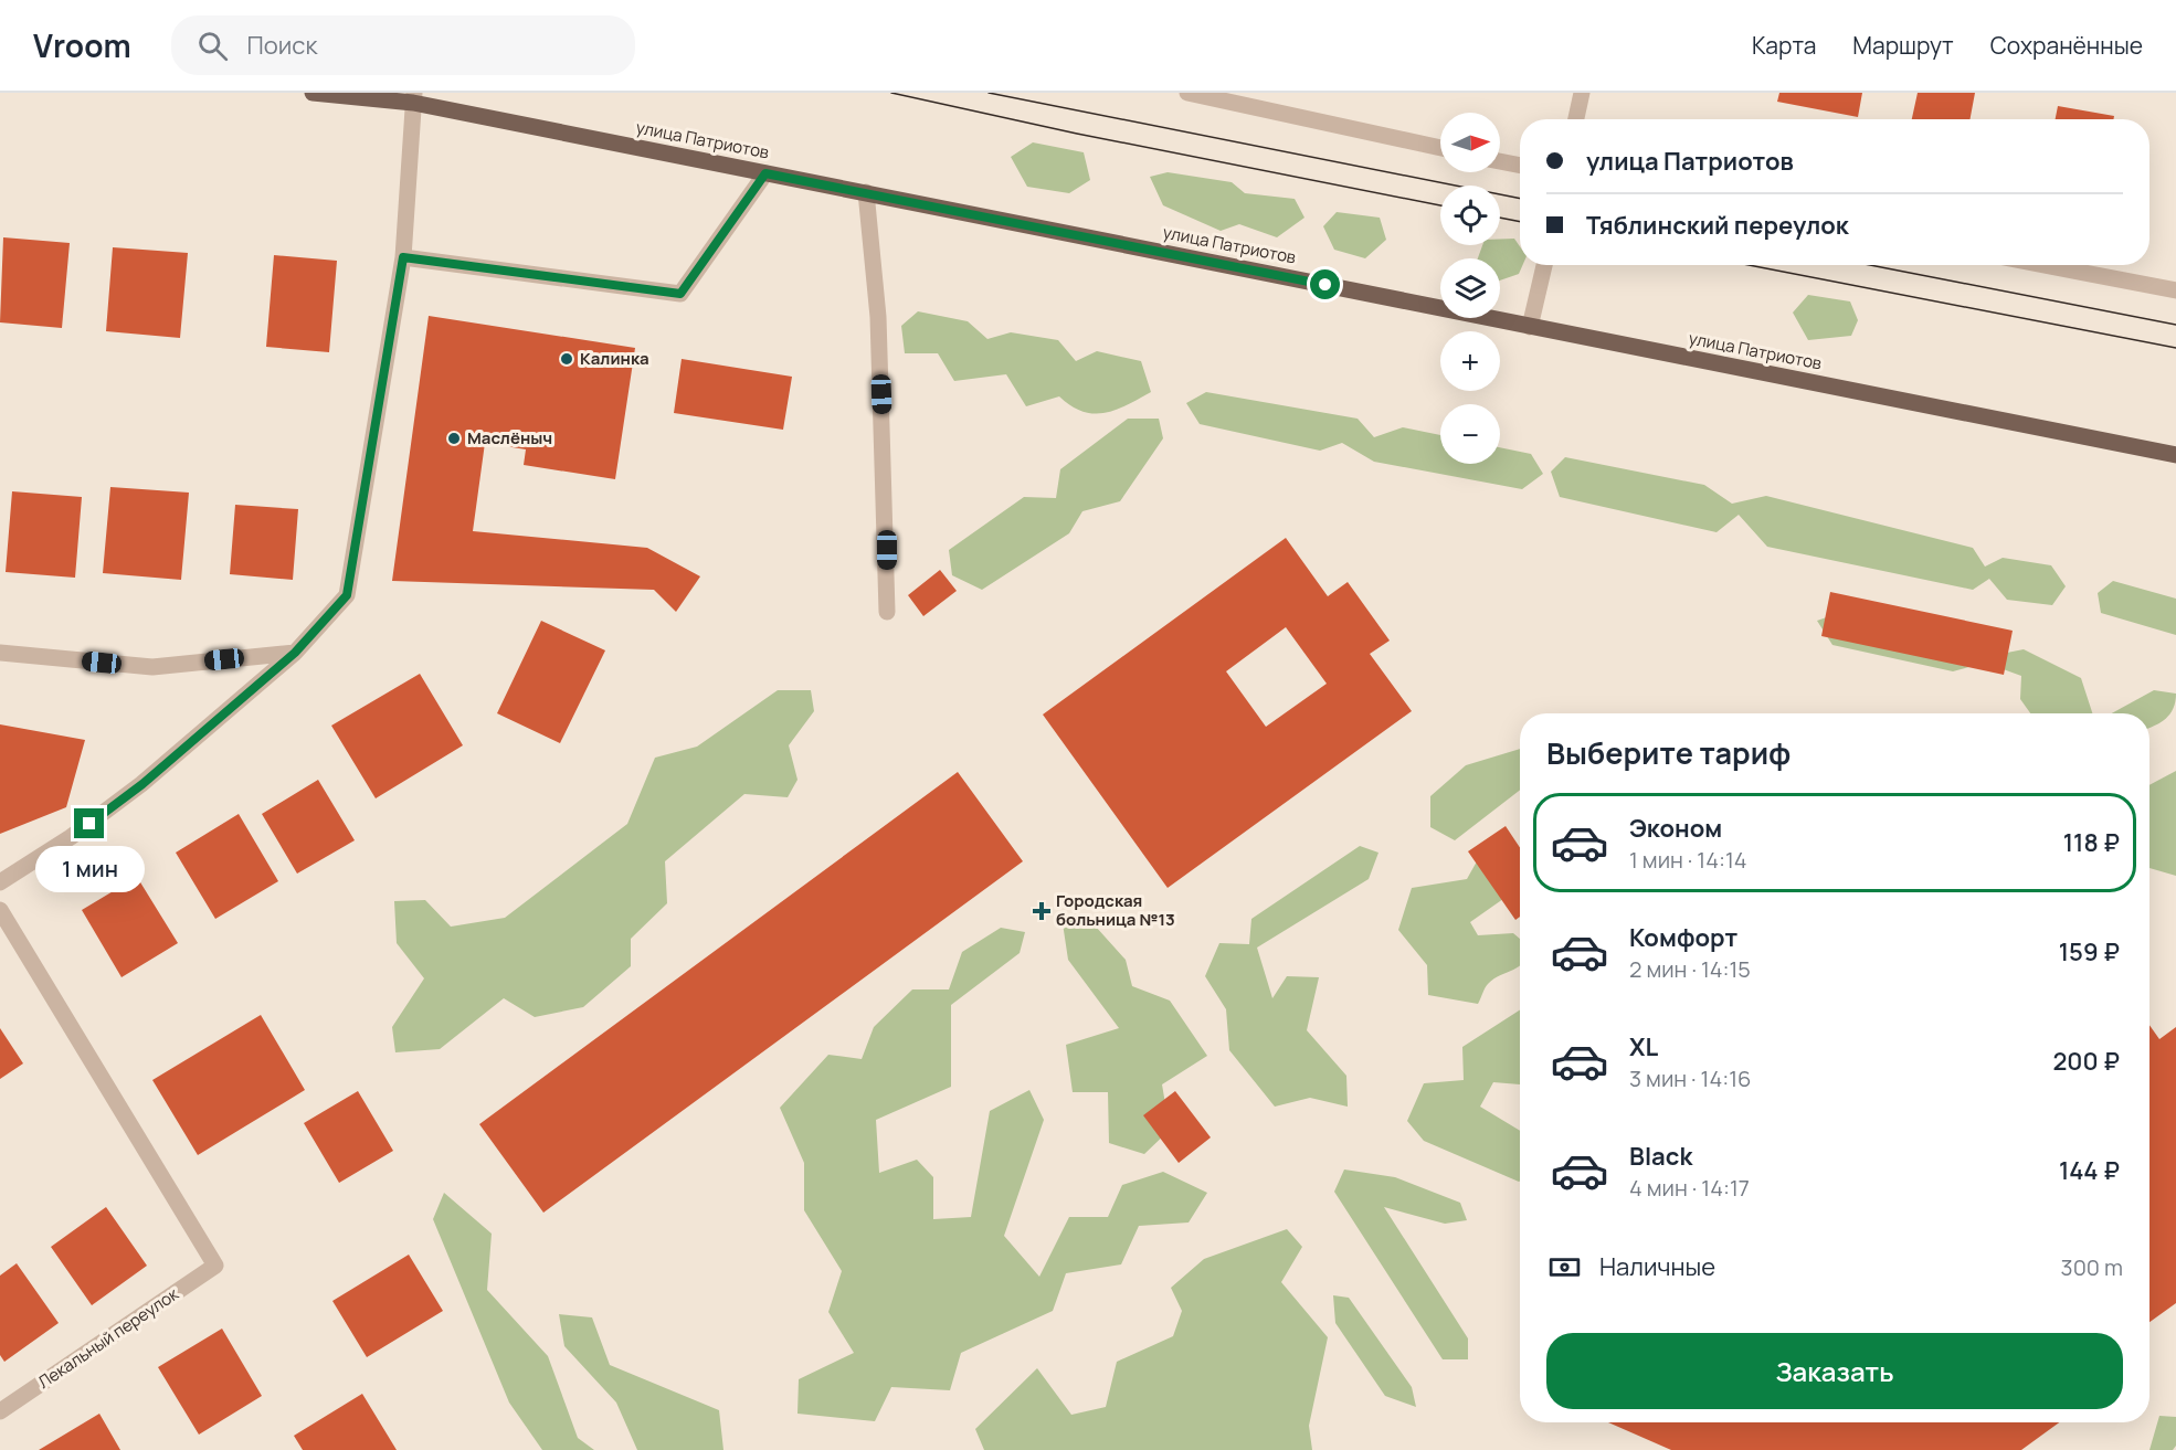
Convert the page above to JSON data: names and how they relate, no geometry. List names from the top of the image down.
{
  "streets": {
    "main road": ["улица Патриотов"],
    "street": ["Лекальный переулок"]
  },
  "places": {
    "other": ["Калинка", "Маслёныч"],
    "health": ["Городская больница №13"]
  },
  "north": "right",
  "page": {
    "header": "Vroom",
    "search": "Поиск",
    "nav": ["Карта", "Маршрут", "Сохранённые"],
    "map_buttons": ["+", "−"],
    "banner": ["улица Патриотов", "Тяблинский переулок"],
    "heading": "Выберите тариф",
    "list": [
      {
        "name": "Эконом",
        "note": "1 мин · 14:14",
        "value": "118 ₽"
      },
      {
        "name": "Комфорт",
        "note": "2 мин · 14:15",
        "value": "159 ₽"
      },
      {
        "name": "XL",
        "note": "3 мин · 14:16",
        "value": "200 ₽"
      },
      {
        "name": "Black",
        "note": "4 мин · 14:17",
        "value": "144 ₽"
      }
    ],
    "bubble": "1 мин",
    "pay": ["Наличные", "300 m"],
    "buttons": "Заказать"
  }
}
